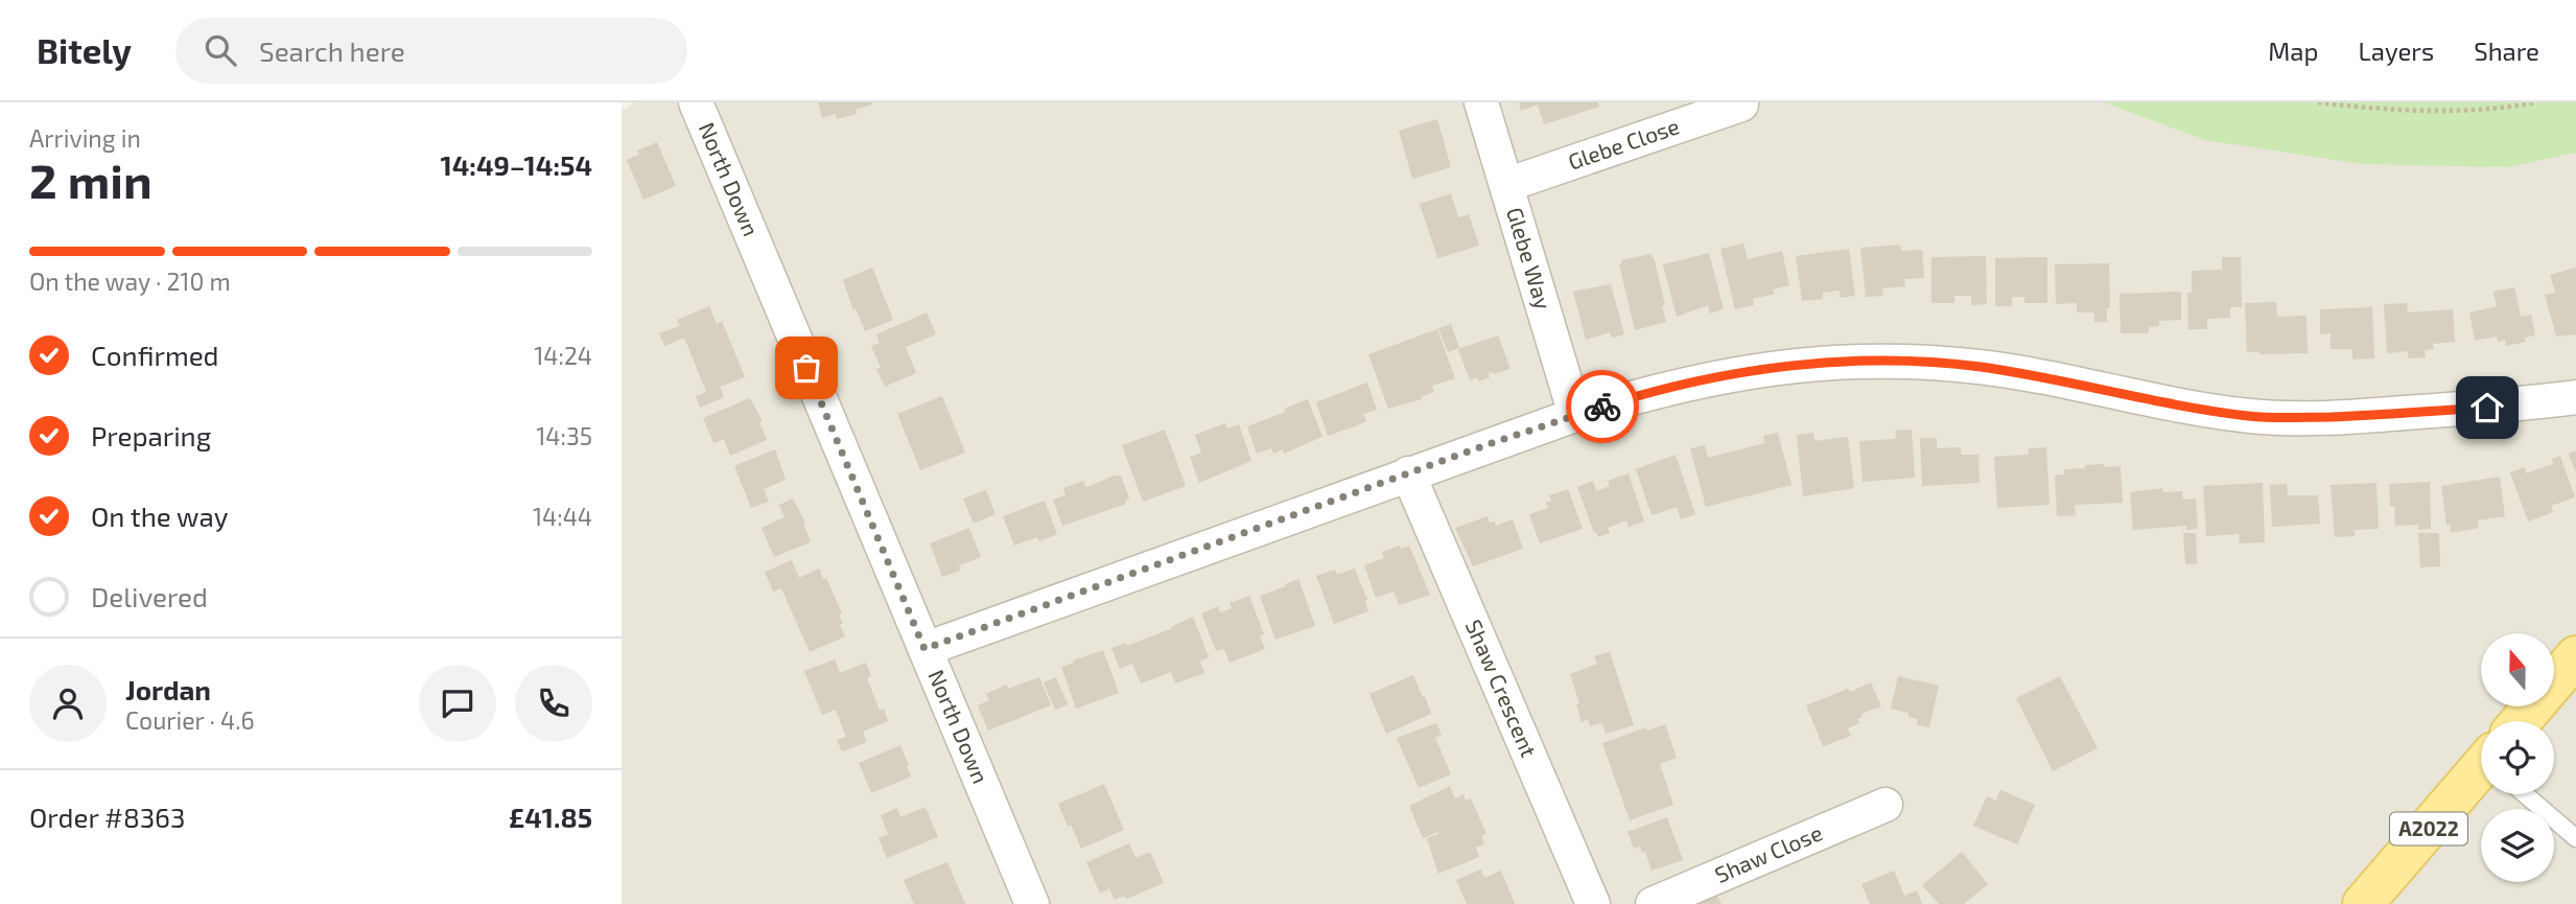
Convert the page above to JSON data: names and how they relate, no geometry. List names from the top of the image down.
{
  "streets": {
    "main road": ["A2022"],
    "street": [
      "Glebe Close",
      "North Down",
      "Glebe Way",
      "Shaw Crescent",
      "Shaw Close"
    ]
  },
  "crossings": [
    ["Glebe Close", "Glebe Way"]
  ],
  "north": "top",
  "page": {
    "header": "Bitely",
    "search": "Search here",
    "nav": ["Map", "Layers", "Share"],
    "heading": ["2 min", "Arriving in", "14:49–14:54"],
    "panel": [
      "Jordan",
      "Courier · 4.6",
      "Order #8363",
      "£41.85"
    ],
    "bar": "On the way · 210 m",
    "list": [
      ["Confirmed", "14:24"],
      ["Preparing", "14:35"],
      ["On the way", "14:44"],
      "Delivered"
    ]
  }
}
